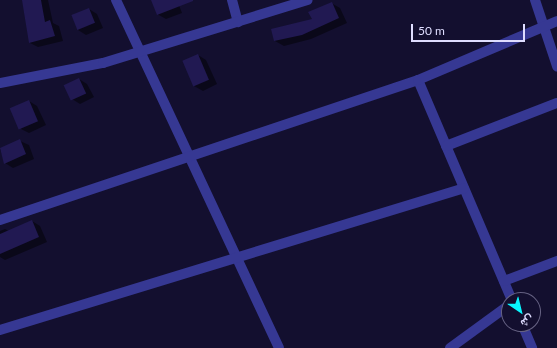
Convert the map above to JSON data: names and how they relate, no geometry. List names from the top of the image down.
{
  "scale_bar": "50 m",
  "north": "bottom right"
}
